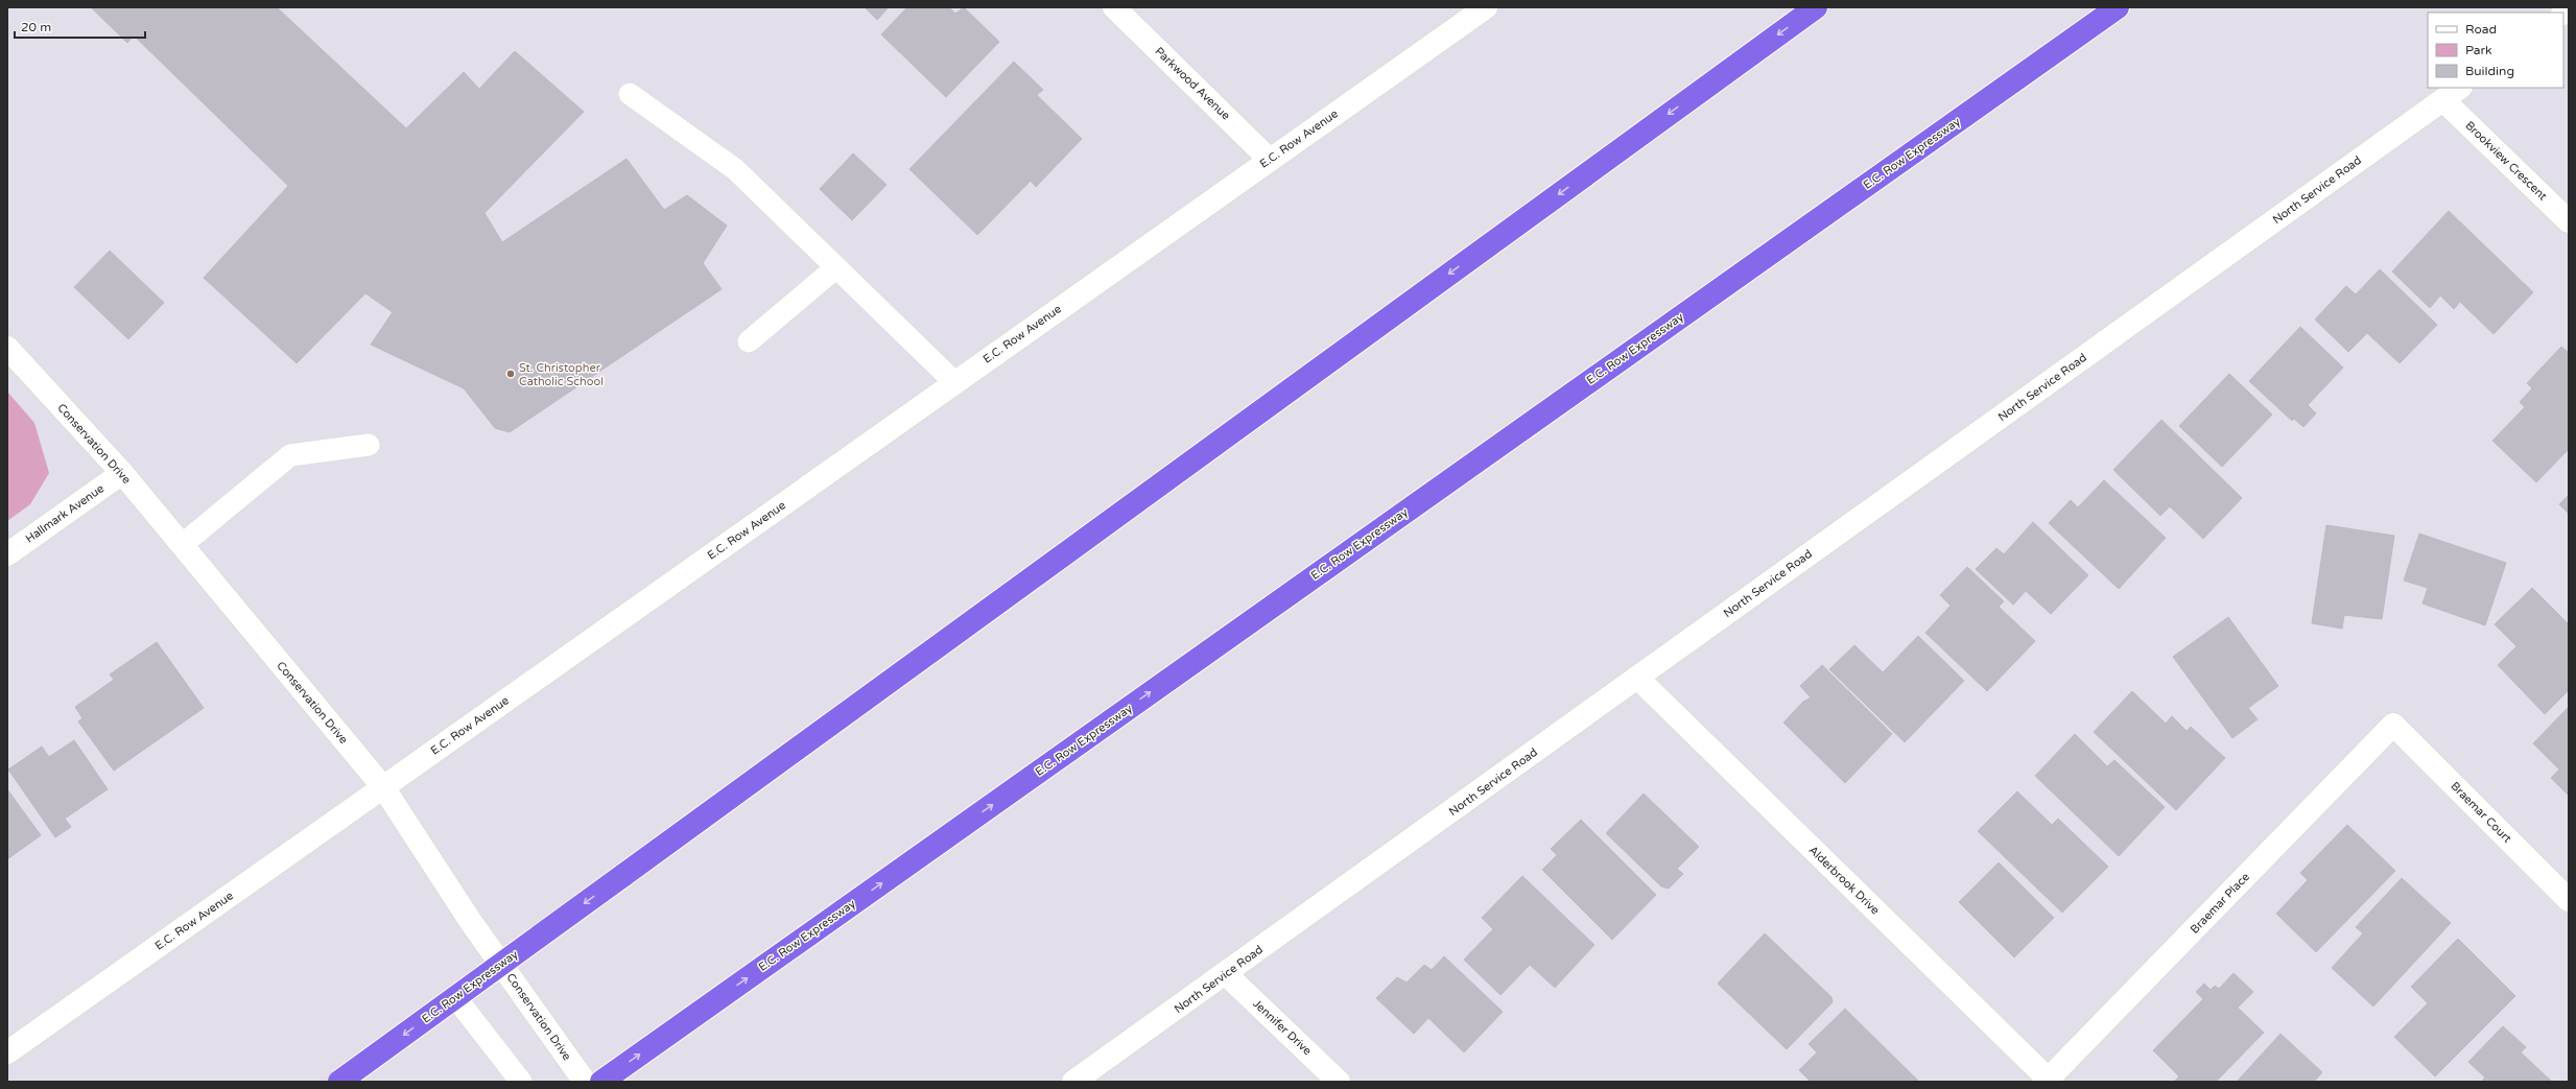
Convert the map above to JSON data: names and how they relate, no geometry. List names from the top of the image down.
{
  "streets": {
    "highway": ["E.C. Row Expressway"],
    "street": [
      "Parkwood Avenue",
      "E.C. Row Avenue",
      "Brookview Crescent",
      "North Service Road",
      "Conservation Drive",
      "Hallmark Avenue",
      "Braemar Court",
      "Alderbrook Drive",
      "Braemar Place",
      "Jennifer Drive"
    ]
  },
  "crossings": [
    ["Parkwood Avenue", "E.C. Row Avenue"],
    ["E.C. Row Avenue", "Conservation Drive"],
    ["Brookview Crescent", "North Service Road"],
    ["North Service Road", "Alderbrook Drive"],
    ["North Service Road", "Jennifer Drive"],
    ["Conservation Drive", "Hallmark Avenue"],
    ["Braemar Court", "Braemar Place"],
    ["Alderbrook Drive", "Braemar Place"]
  ],
  "places": ["St. Christopher Catholic School"],
  "legend": ["Road", "Park", "Building"],
  "scale_bar": "20 m"
}
